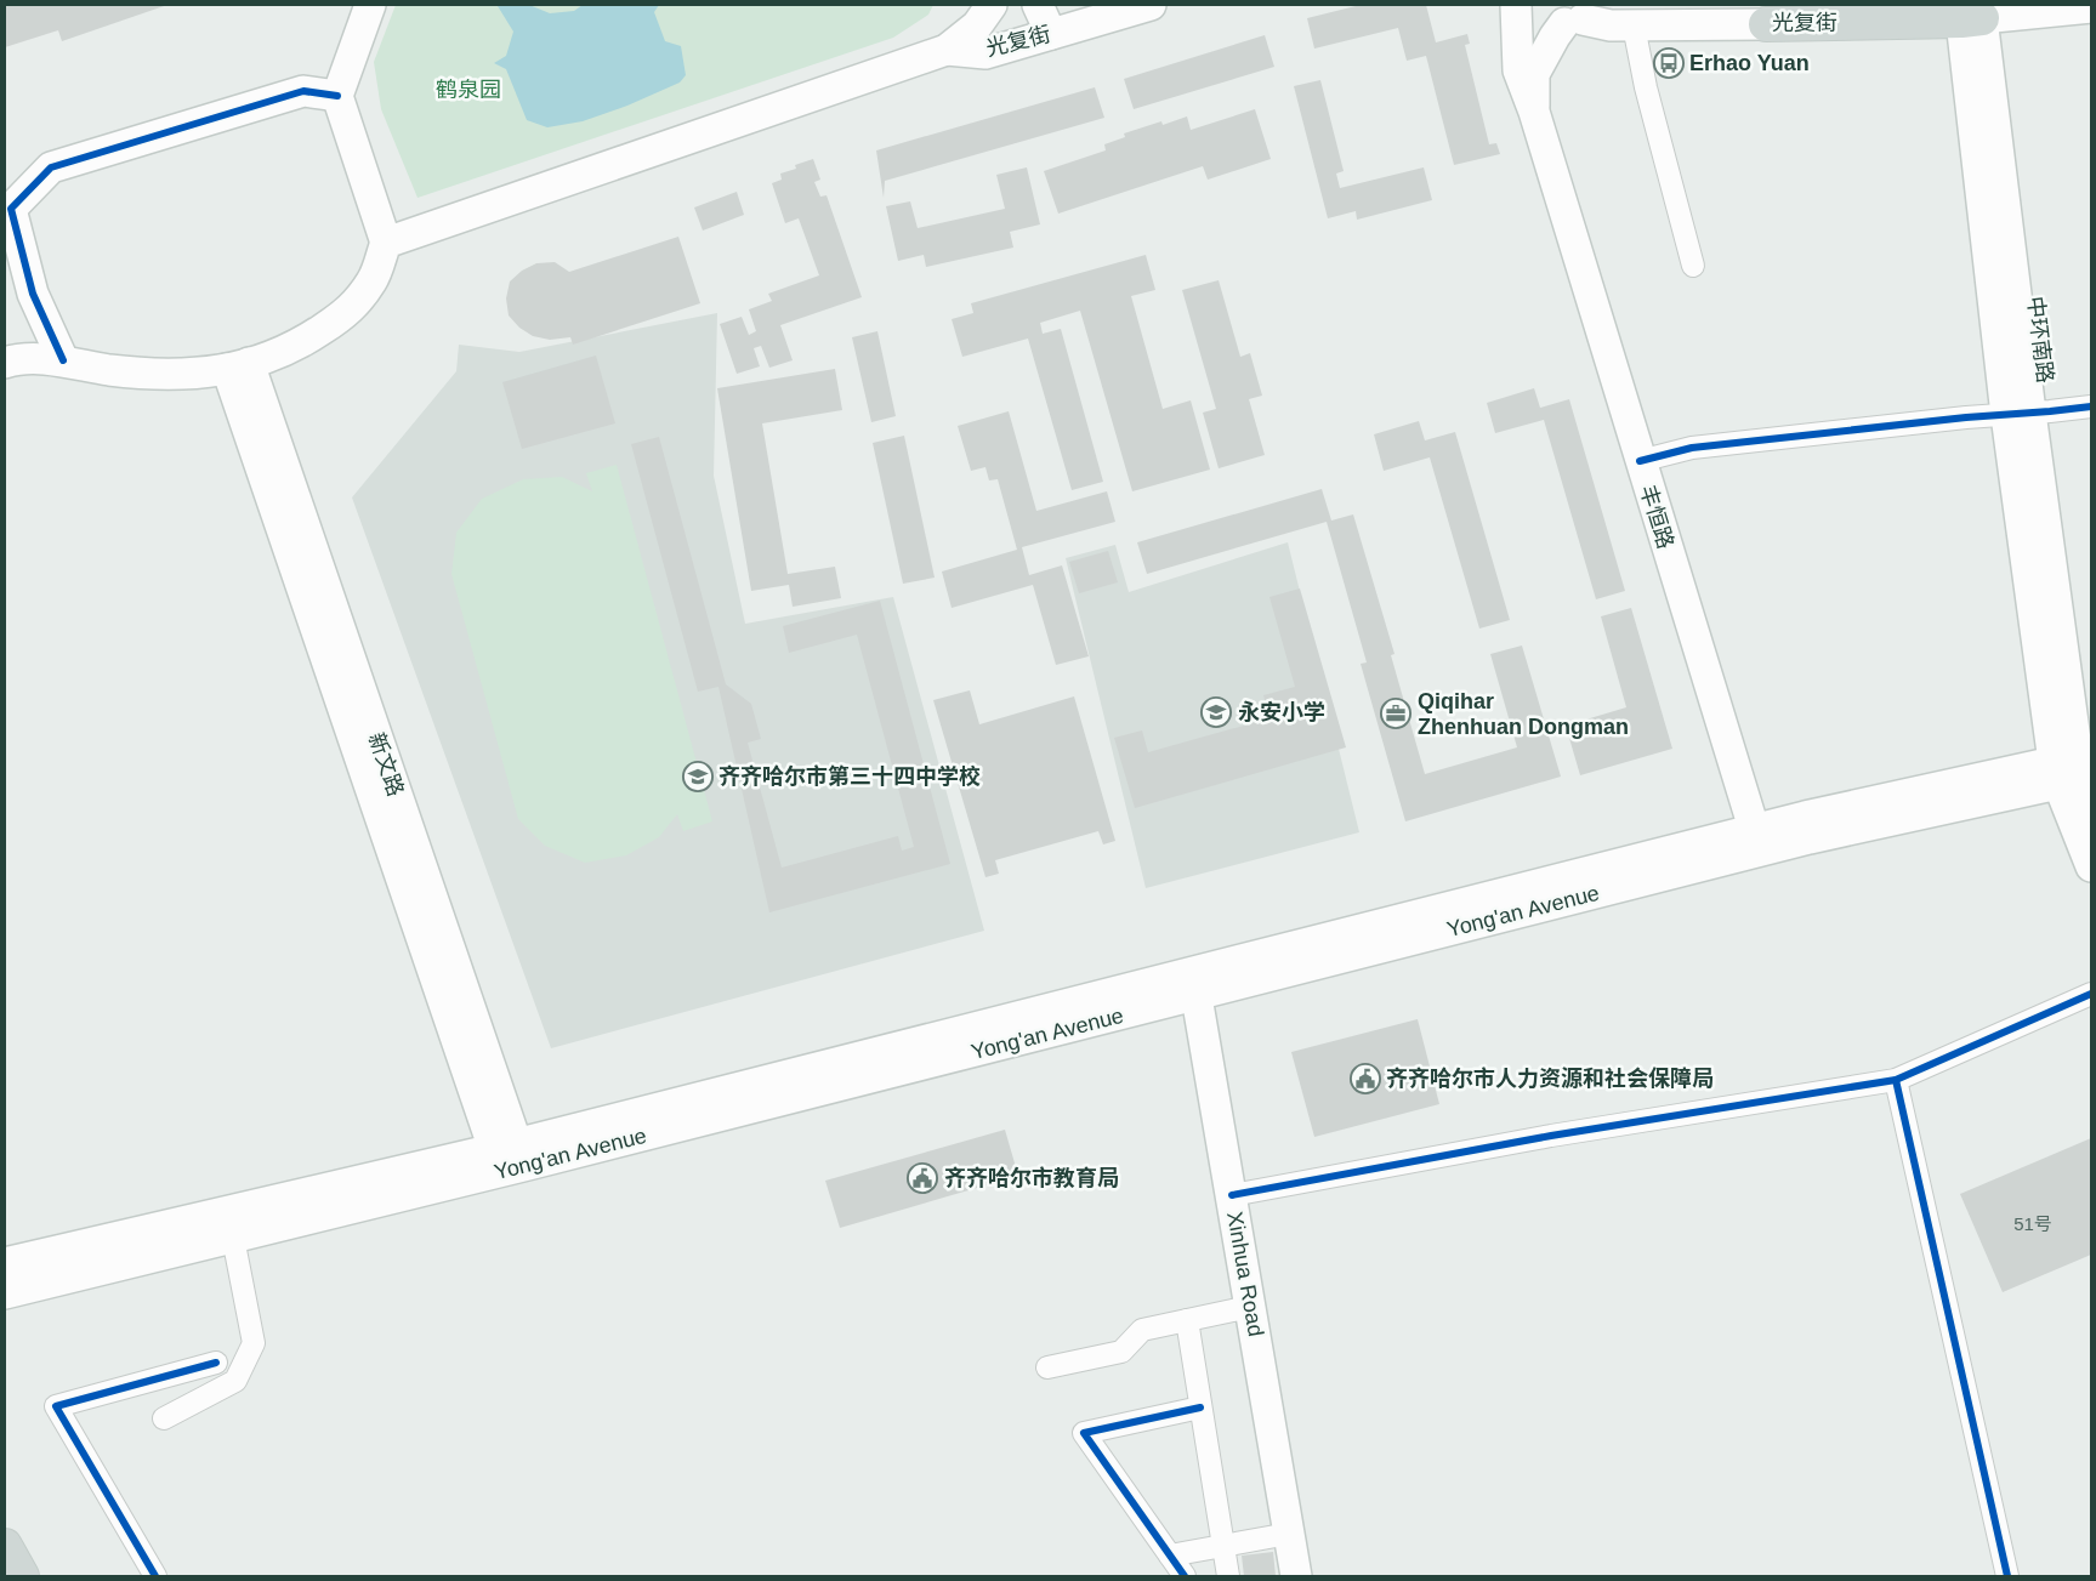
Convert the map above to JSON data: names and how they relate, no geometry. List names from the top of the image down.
{
  "streets": {
    "main road": [
      "光复街",
      "中环南路",
      "丰恒路",
      "新文路",
      "Yong'an Avenue",
      "Xinhua Road"
    ]
  },
  "crossings": [
    ["光复街", "中环南路"],
    ["中环南路", "Yong'an Avenue"],
    ["丰恒路", "Yong'an Avenue"],
    ["新文路", "Yong'an Avenue"],
    ["Yong'an Avenue", "Xinhua Road"]
  ],
  "parks": ["鹤泉园"],
  "places": {
    "bus stop": ["Erhao Yuan"],
    "school or university": ["永安小学", "齐齐哈尔市第三十四中学校"],
    "office": ["Qiqihar Zhenhuan Dongman"],
    "public building": ["齐齐哈尔市人力资源和社会保障局", "齐齐哈尔市教育局"]
  },
  "house_numbers": ["51号"]
}
